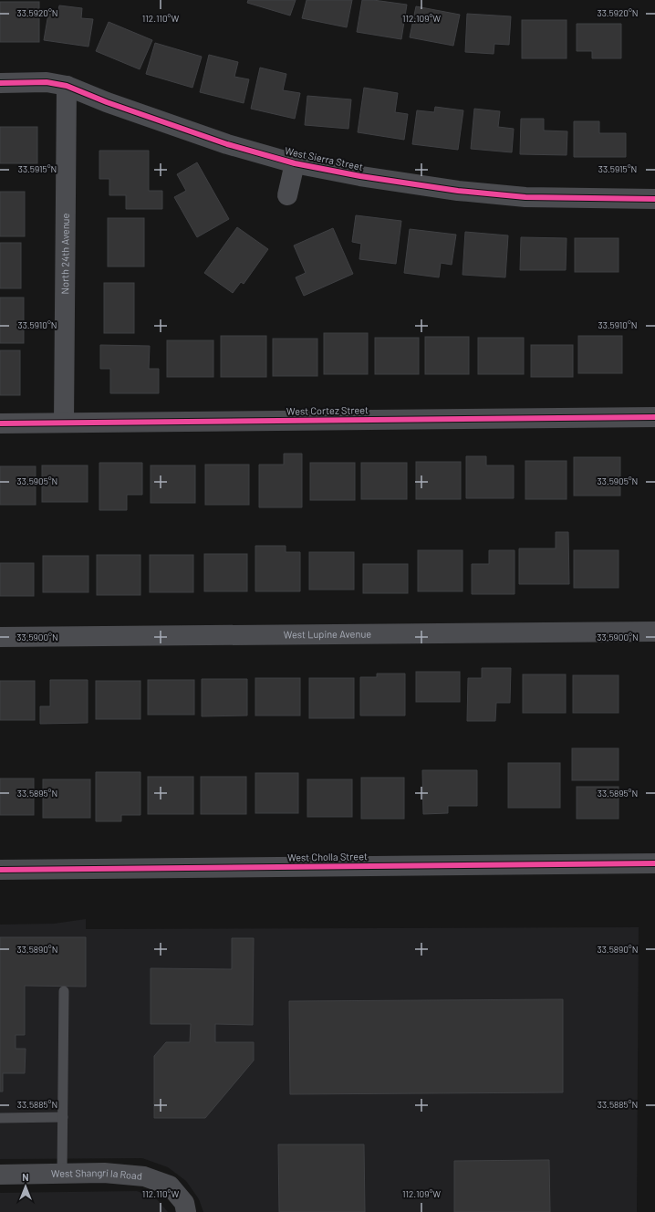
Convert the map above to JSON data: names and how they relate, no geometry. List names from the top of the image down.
{
  "streets": {
    "street": [
      "West Sierra Street",
      "North 24th Avenue",
      "West Cortez Street",
      "West Lupine Avenue",
      "West Cholla Street",
      "West Shangri la Road"
    ]
  },
  "crossings": [
    ["West Sierra Street", "North 24th Avenue"],
    ["North 24th Avenue", "West Cortez Street"]
  ],
  "north": "top",
  "coordinates": [
    "33.5920°N",
    "112.110°W",
    "112.109°W",
    "33.5915°N",
    "33.5910°N",
    "33.5905°N",
    "33.5900°N",
    "33.5895°N",
    "33.5890°N",
    "33.5885°N"
  ]
}
